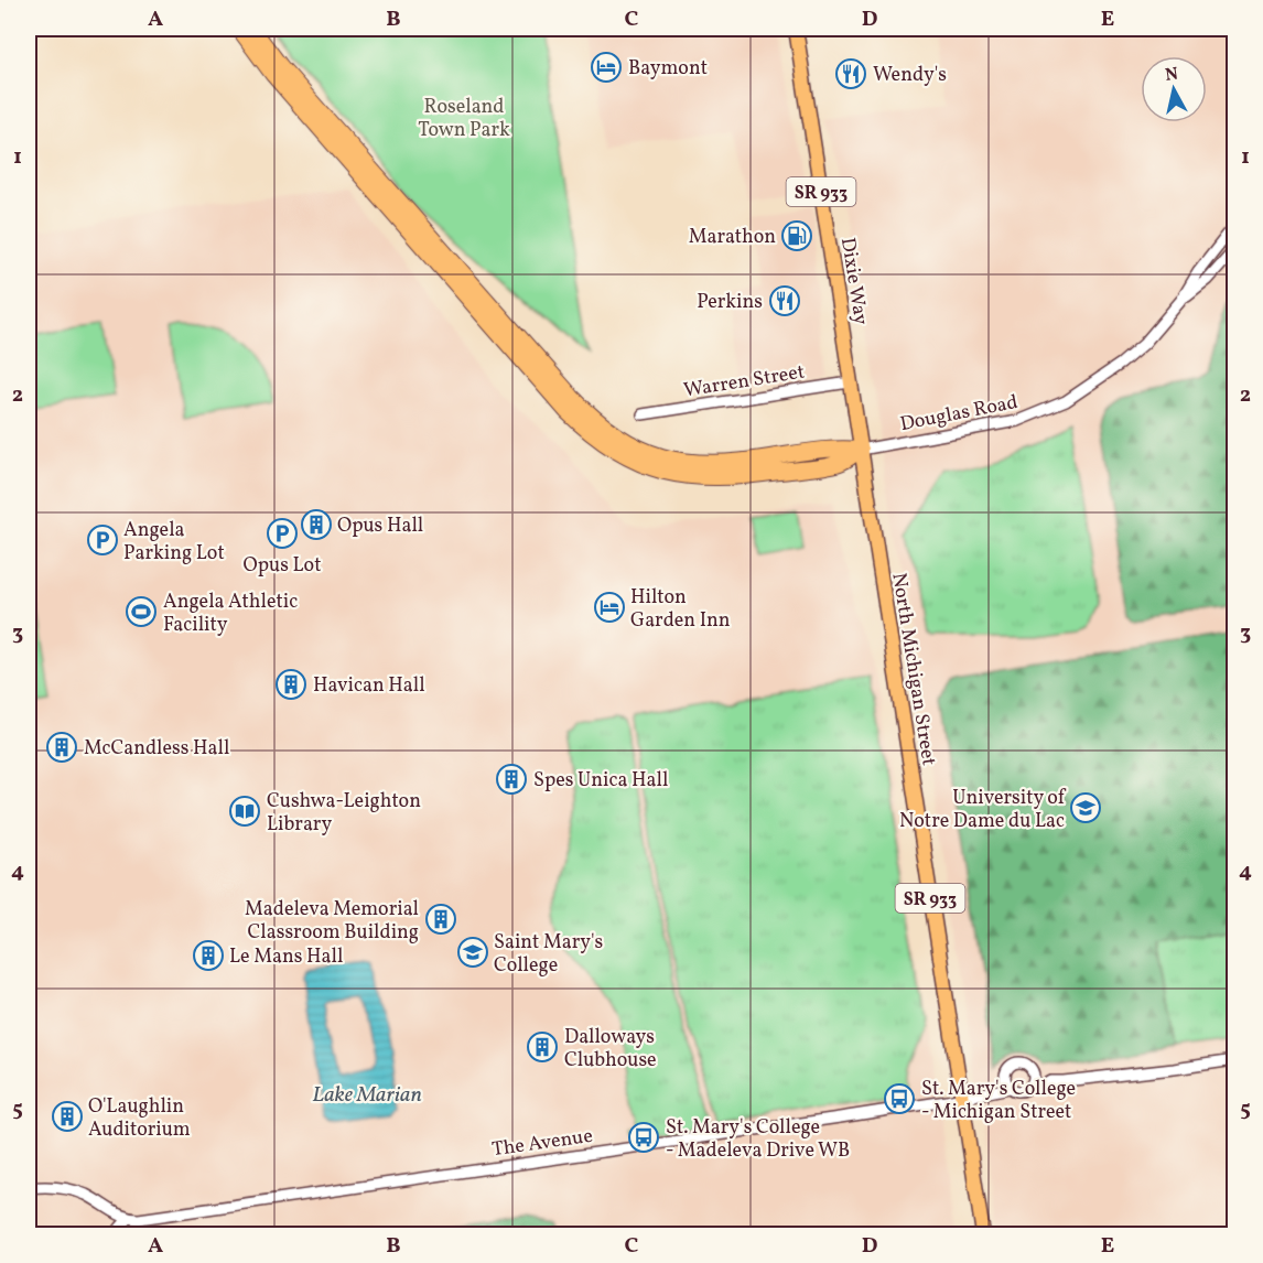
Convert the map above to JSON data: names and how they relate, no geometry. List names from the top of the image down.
{
  "streets": {
    "main road": ["SR 933", "Dixie Way", "North Michigan Street"],
    "street": ["Warren Street", "Douglas Road", "The Avenue"]
  },
  "crossings": [
    ["Dixie Way", "Warren Street"],
    ["Dixie Way", "North Michigan Street"],
    ["Warren Street", "North Michigan Street"],
    ["Douglas Road", "North Michigan Street"],
    ["North Michigan Street", "The Avenue"]
  ],
  "water": ["Lake Marian"],
  "parks": ["Roseland Town Park"],
  "places": {
    "hotel": ["Baymont", "Hilton Garden Inn"],
    "restaurant": ["Wendy's", "Perkins"],
    "fuel station": ["Marathon"],
    "building": [
      "Opus Hall",
      "Havican Hall",
      "McCandless Hall",
      "Spes Unica Hall",
      "Madeleva Memorial Classroom Building",
      "Le Mans Hall",
      "Dalloways Clubhouse",
      "O'Laughlin Auditorium"
    ],
    "parking": ["Opus Lot", "Angela Parking Lot"],
    "sports": ["Angela Athletic Facility"],
    "school or university": ["University of Notre Dame du Lac", "Saint Mary's College"],
    "library": ["Cushwa-Leighton Library"],
    "bus stop": ["St. Mary's College - Michigan Street", "St. Mary's College - Madeleva Drive WB"]
  },
  "north": "top",
  "grid": {
    "columns": [
      "A",
      "B",
      "C",
      "D",
      "E"
    ],
    "rows": [
      "1",
      "2",
      "3",
      "4",
      "5"
    ]
  }
}
